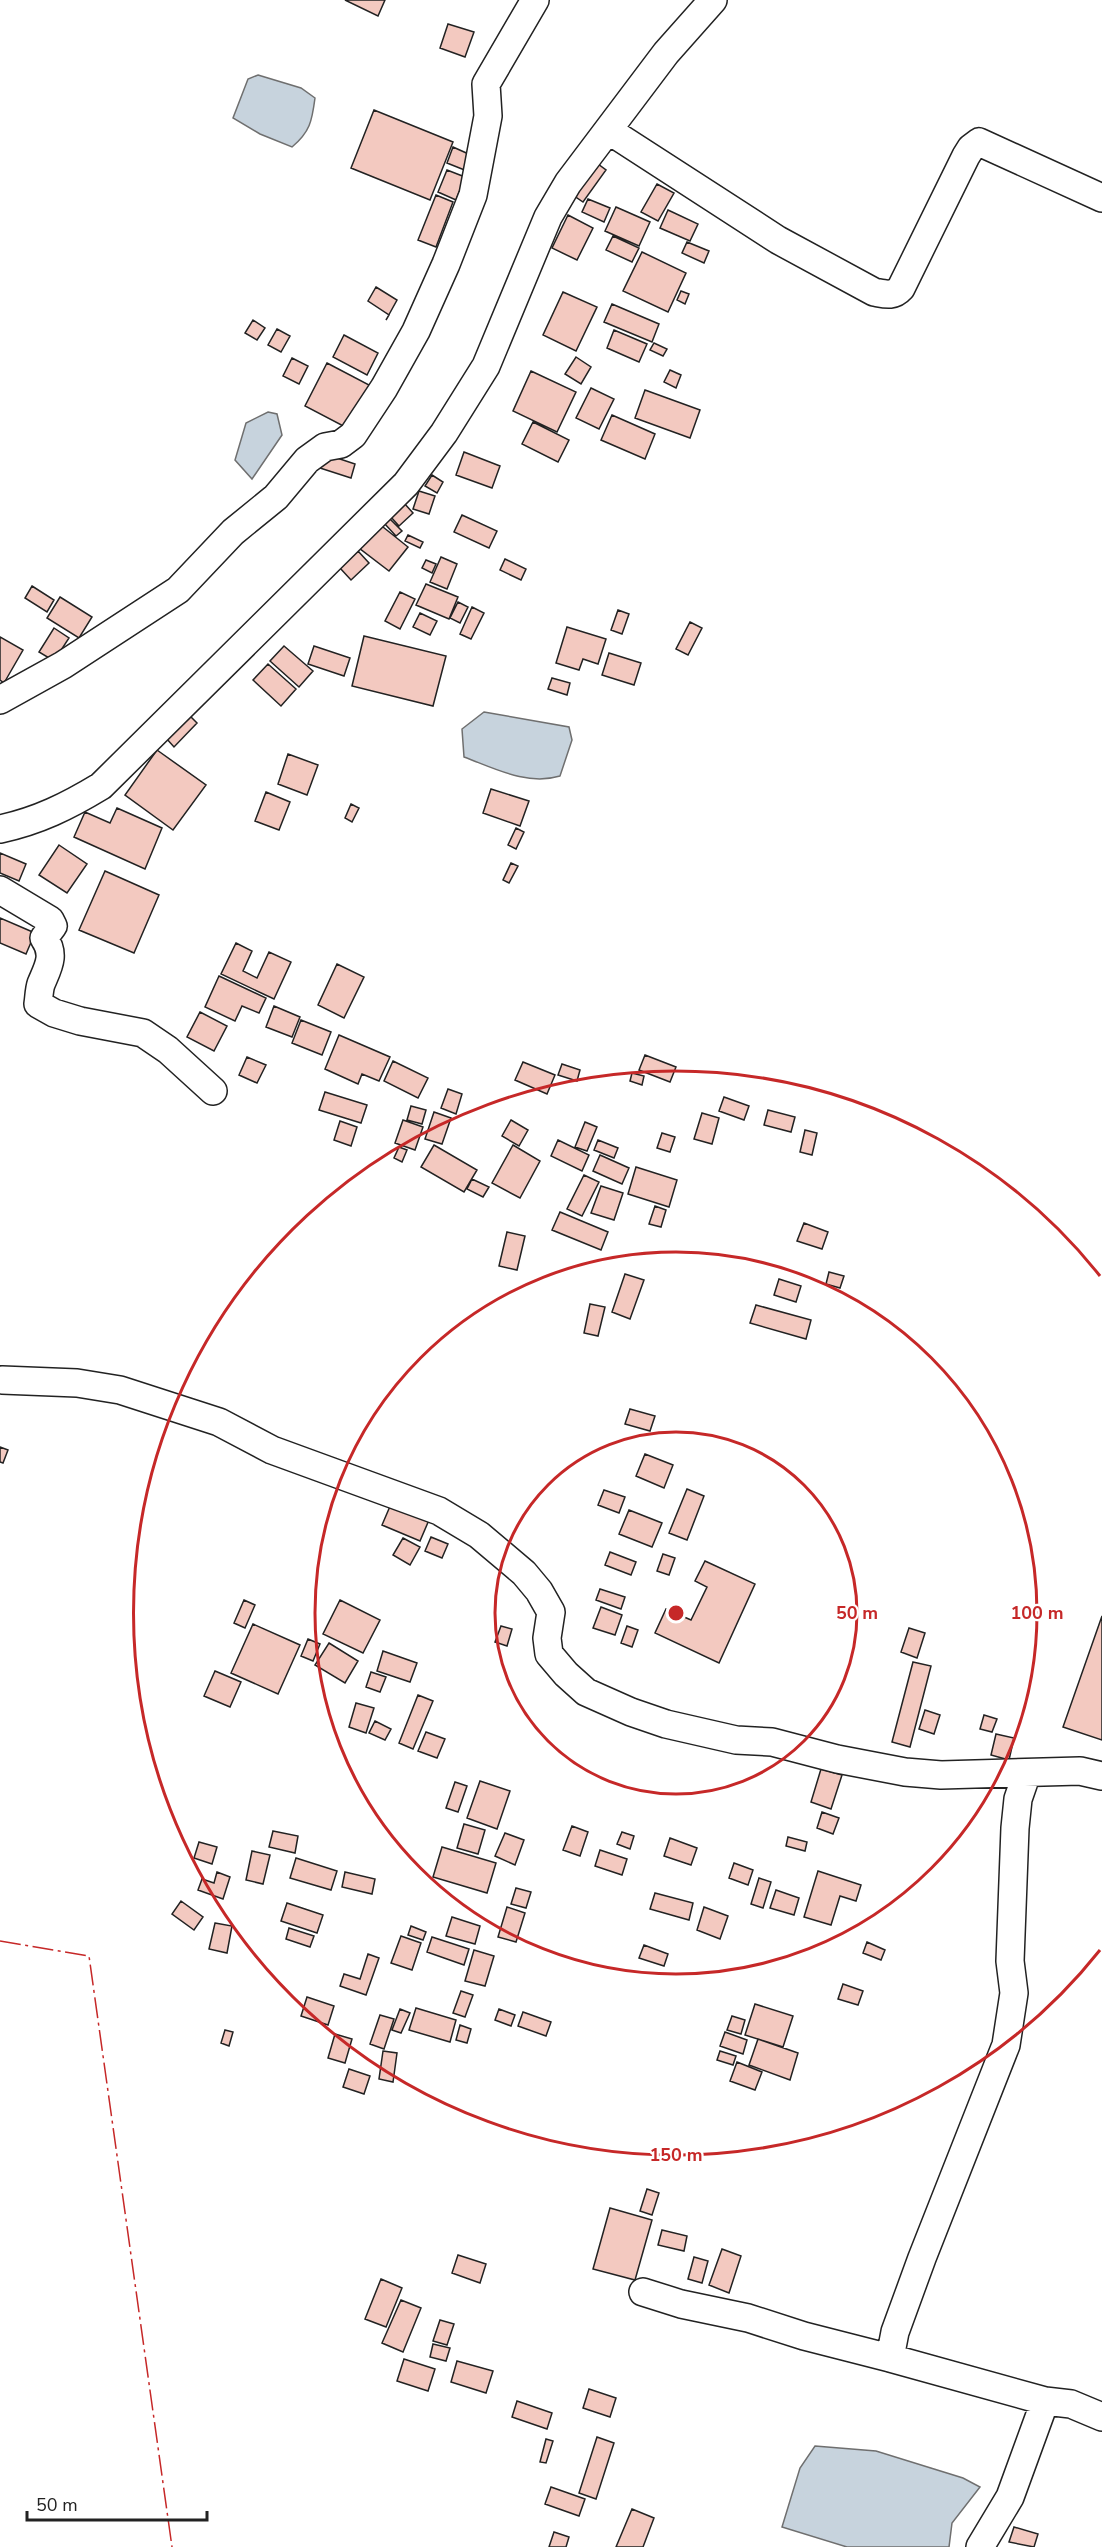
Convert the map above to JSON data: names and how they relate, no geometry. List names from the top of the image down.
{
  "scale_bar": "50 m",
  "rings": ["50 m", "100 m", "150 m"]
}
